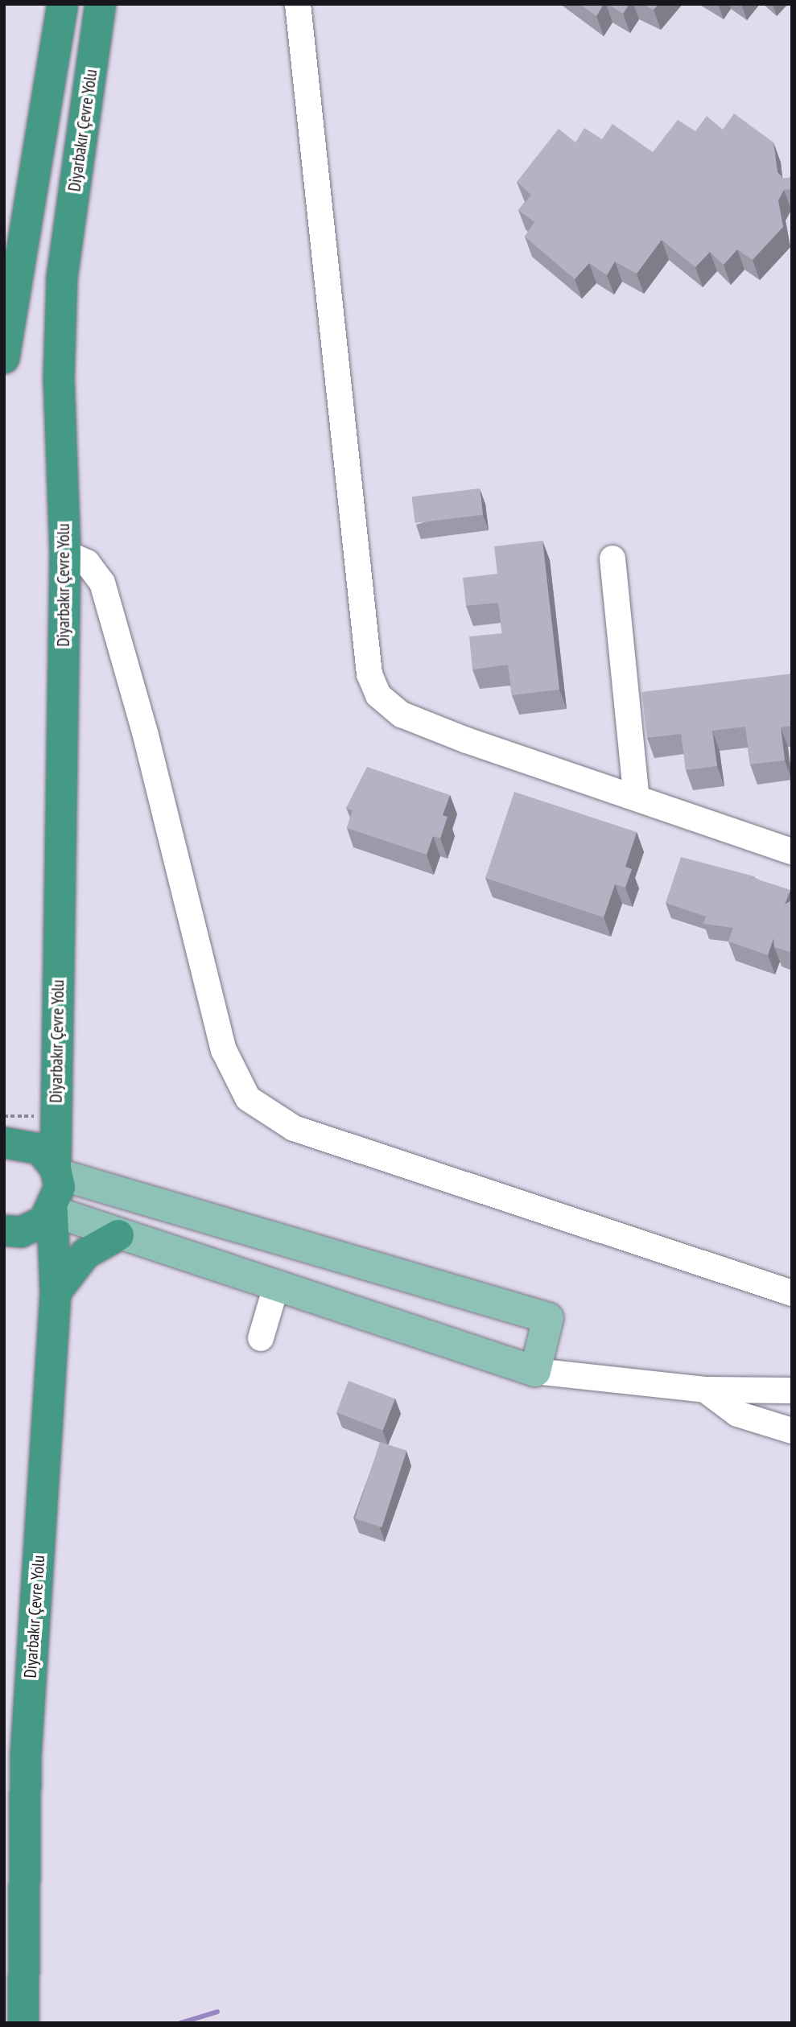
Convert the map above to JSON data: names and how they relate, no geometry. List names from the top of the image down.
{
  "streets": {
    "highway": ["Diyarbakır Çevre Yolu"]
  }
}
